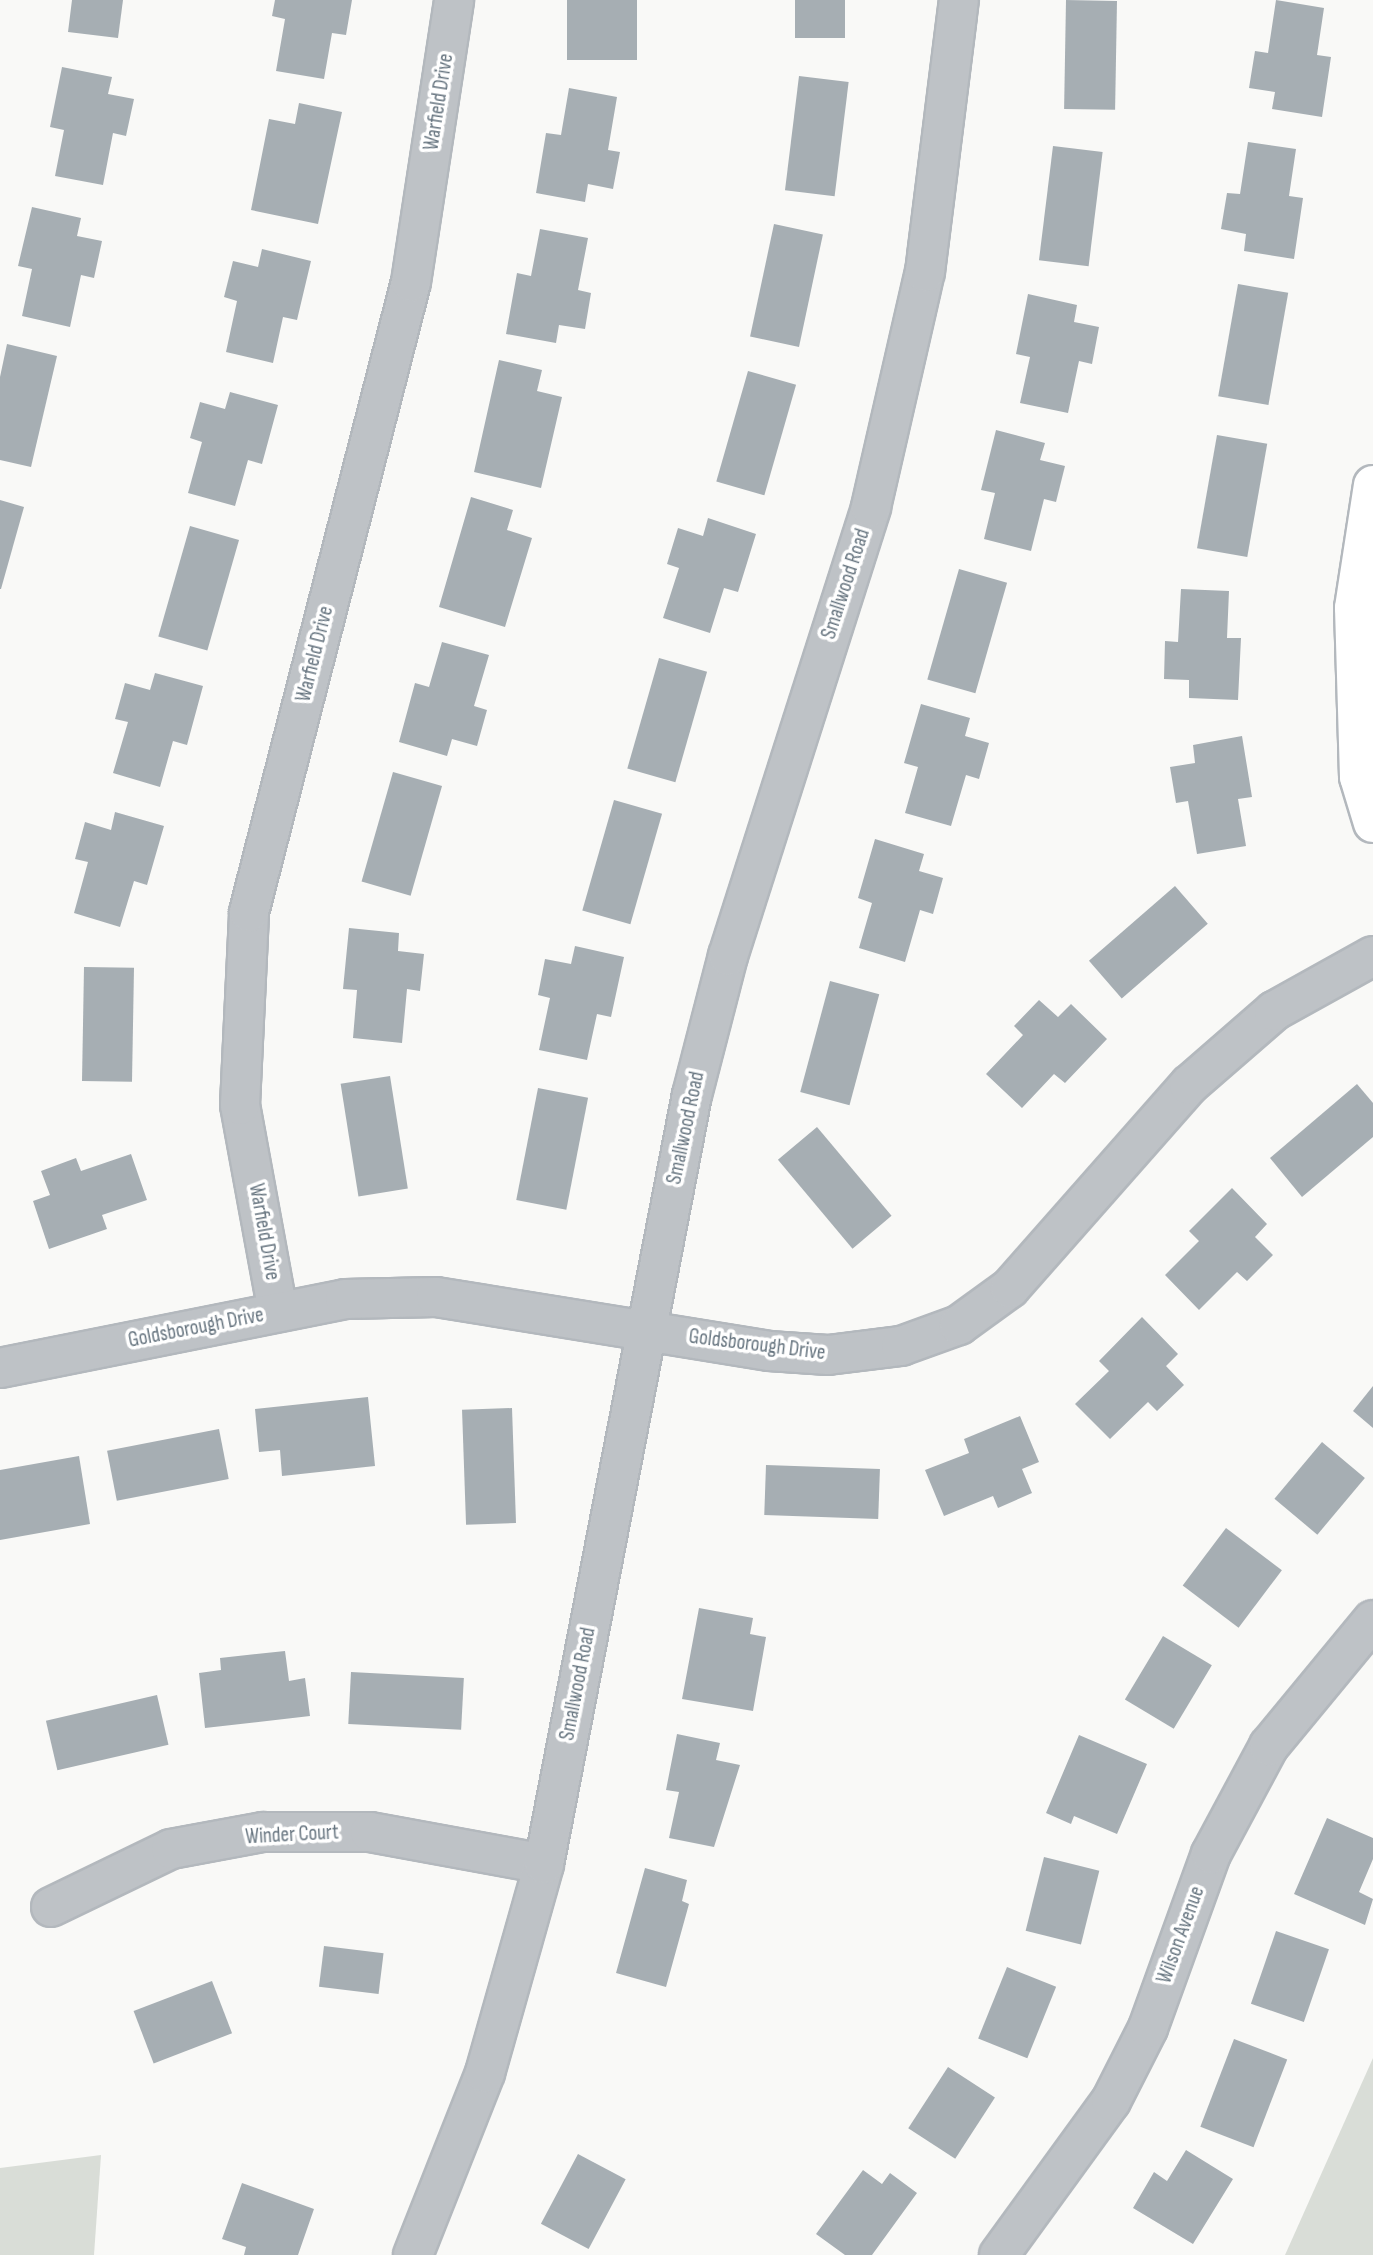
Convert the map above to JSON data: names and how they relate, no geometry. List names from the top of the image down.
{
  "streets": {
    "street": [
      "Warfield Drive",
      "Smallwood Road",
      "Goldsborough Drive",
      "Winder Court",
      "Wilson Avenue"
    ]
  },
  "crossings": [
    ["Warfield Drive", "Goldsborough Drive"],
    ["Smallwood Road", "Goldsborough Drive"],
    ["Smallwood Road", "Winder Court"]
  ]
}
